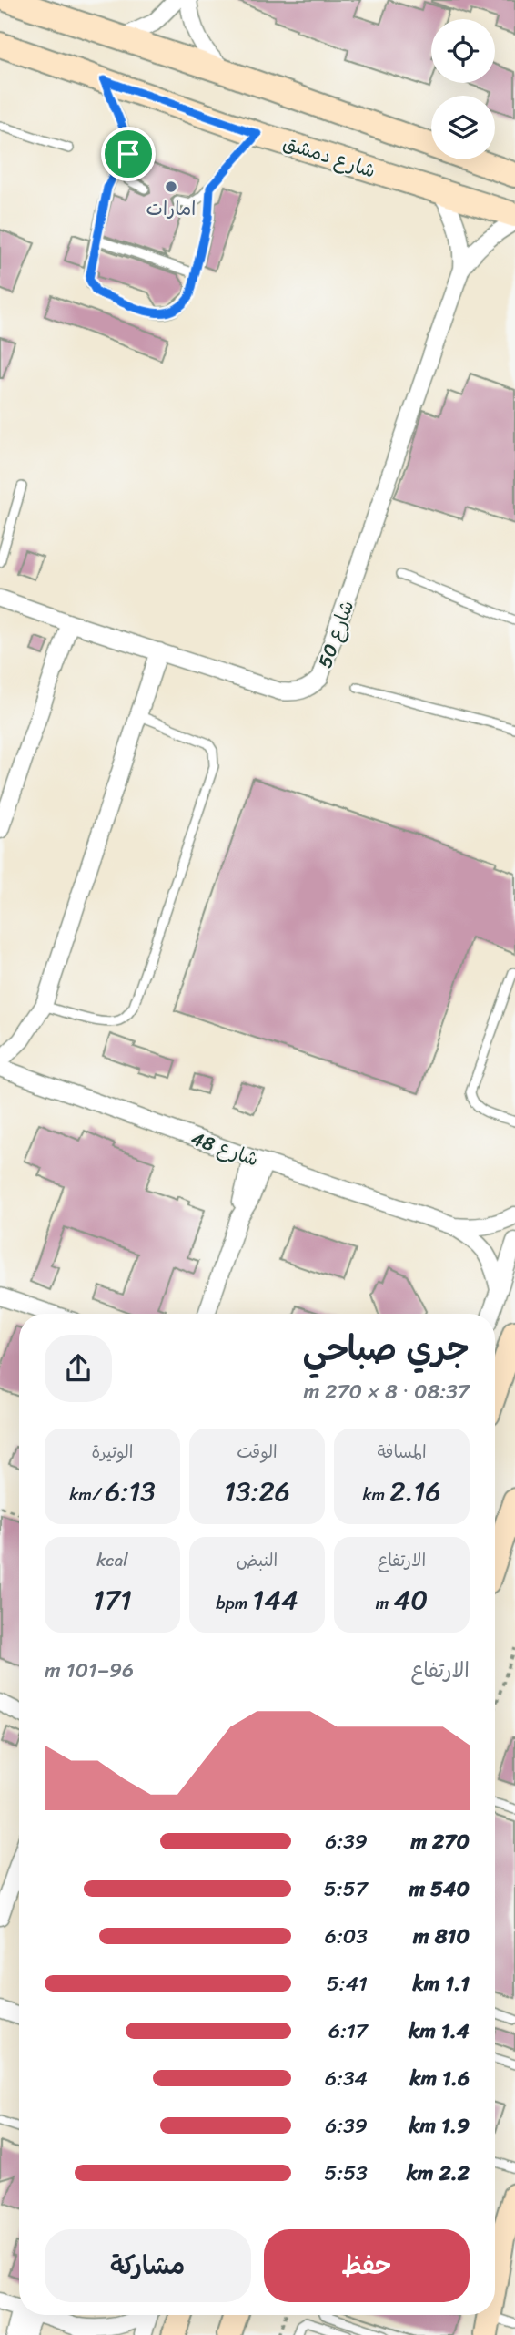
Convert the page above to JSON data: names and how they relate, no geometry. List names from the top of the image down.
{
  "streets": {
    "main road": ["شارع دمشق"],
    "street": ["شارع 50", "شارع 48"]
  },
  "crossings": [
    ["شارع دمشق", "شارع 50"]
  ],
  "places": ["امارات"],
  "page": {
    "heading": ["جري صباحي", "08:37 · 8 × 270 m"],
    "stats": [
      ["المسافة", "2.16 km"],
      ["الوقت", "13:26"],
      ["الوتيرة", "6:13 /km"],
      ["الارتفاع", "40 m"],
      ["النبض", "144 bpm"],
      ["kcal", "171"]
    ],
    "chart": ["الارتفاع", "96–101 m"],
    "list": [
      {
        "name": "270 m",
        "note": "6:39"
      },
      {
        "name": "540 m",
        "note": "5:57"
      },
      {
        "name": "810 m",
        "note": "6:03"
      },
      {
        "name": "1.1 km",
        "note": "5:41"
      },
      {
        "name": "1.4 km",
        "note": "6:17"
      },
      {
        "name": "1.6 km",
        "note": "6:34"
      },
      {
        "name": "1.9 km",
        "note": "6:39"
      },
      {
        "name": "2.2 km",
        "note": "5:53"
      }
    ],
    "buttons": ["حفظ", "مشاركة"]
  }
}
